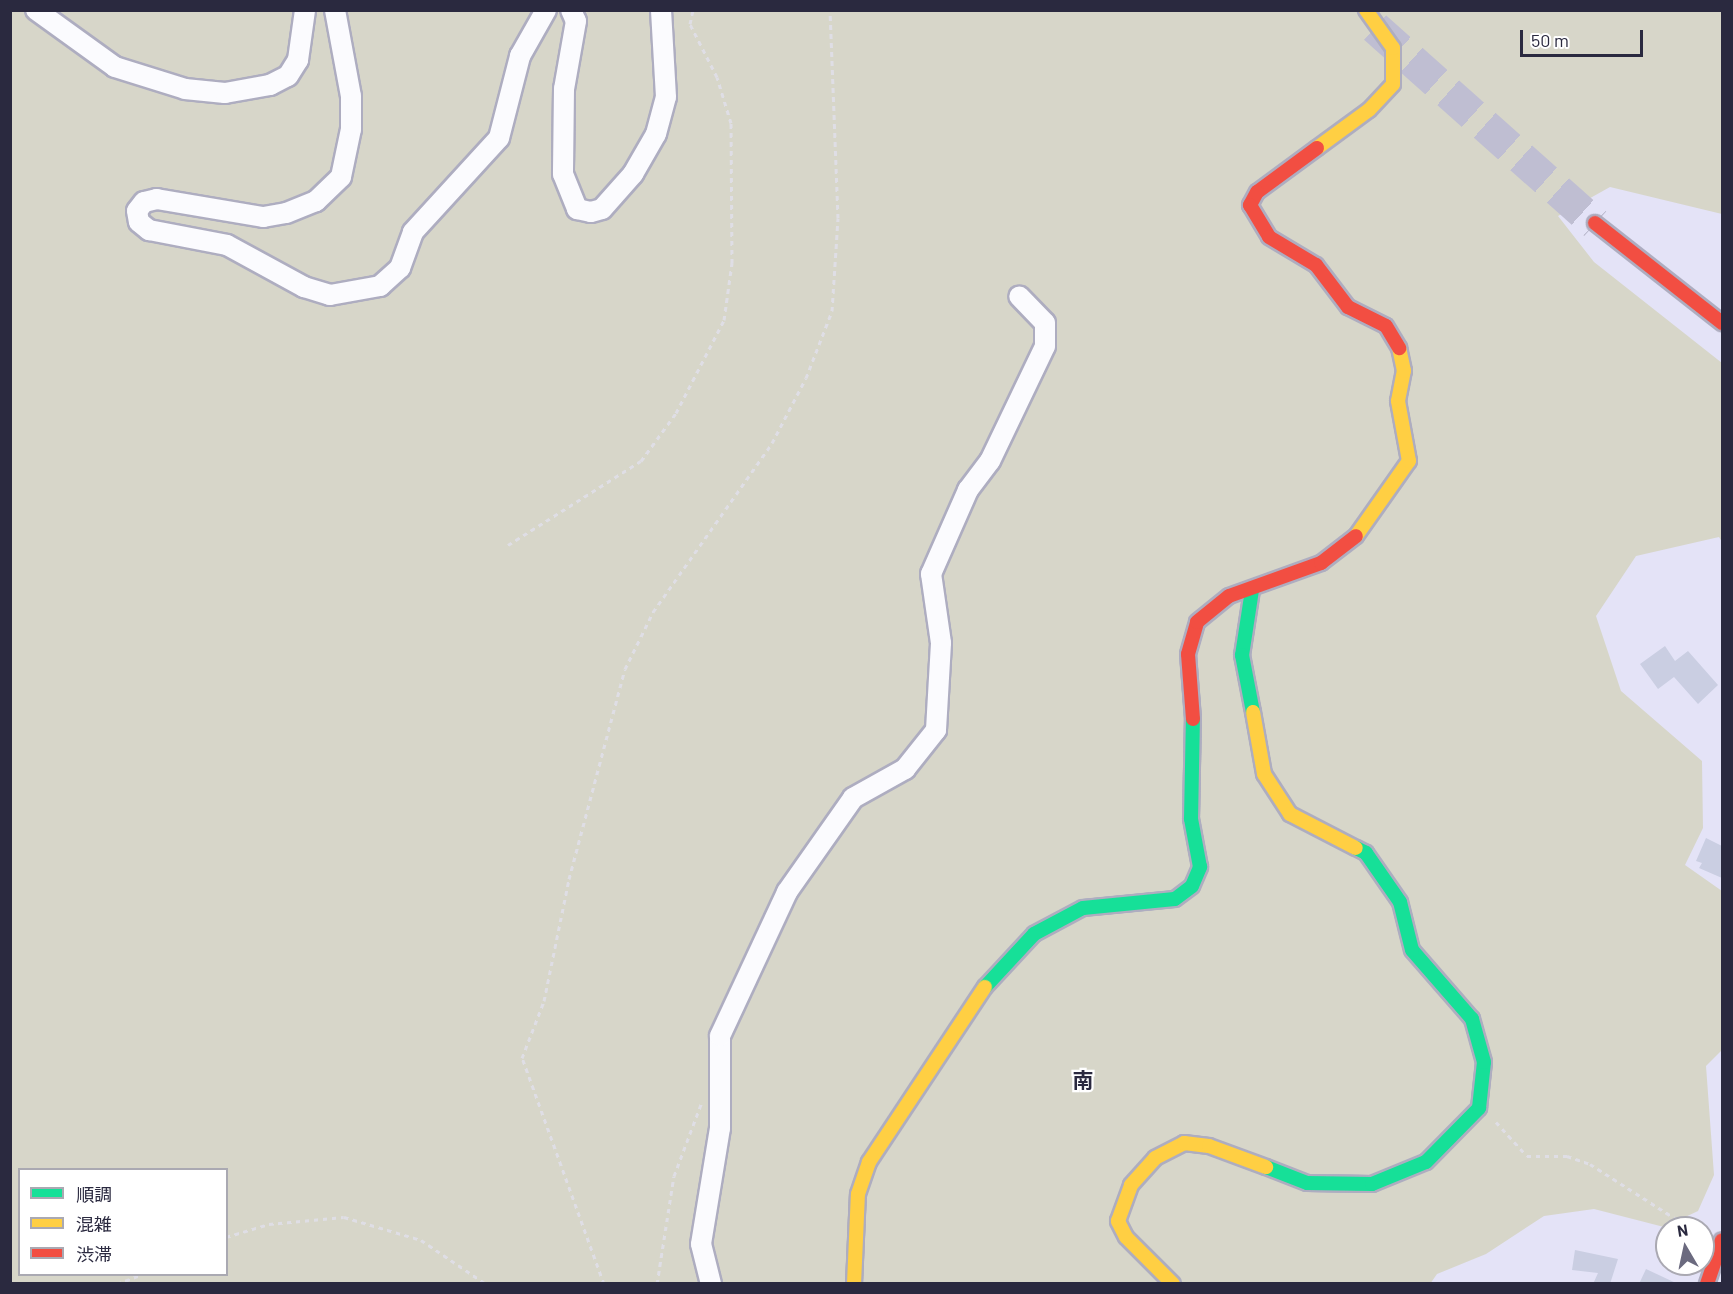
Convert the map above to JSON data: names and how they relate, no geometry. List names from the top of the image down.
{
  "districts": ["南"],
  "legend": ["順調", "混雑", "渋滞"],
  "scale_bar": "50 m",
  "north": "top"
}
